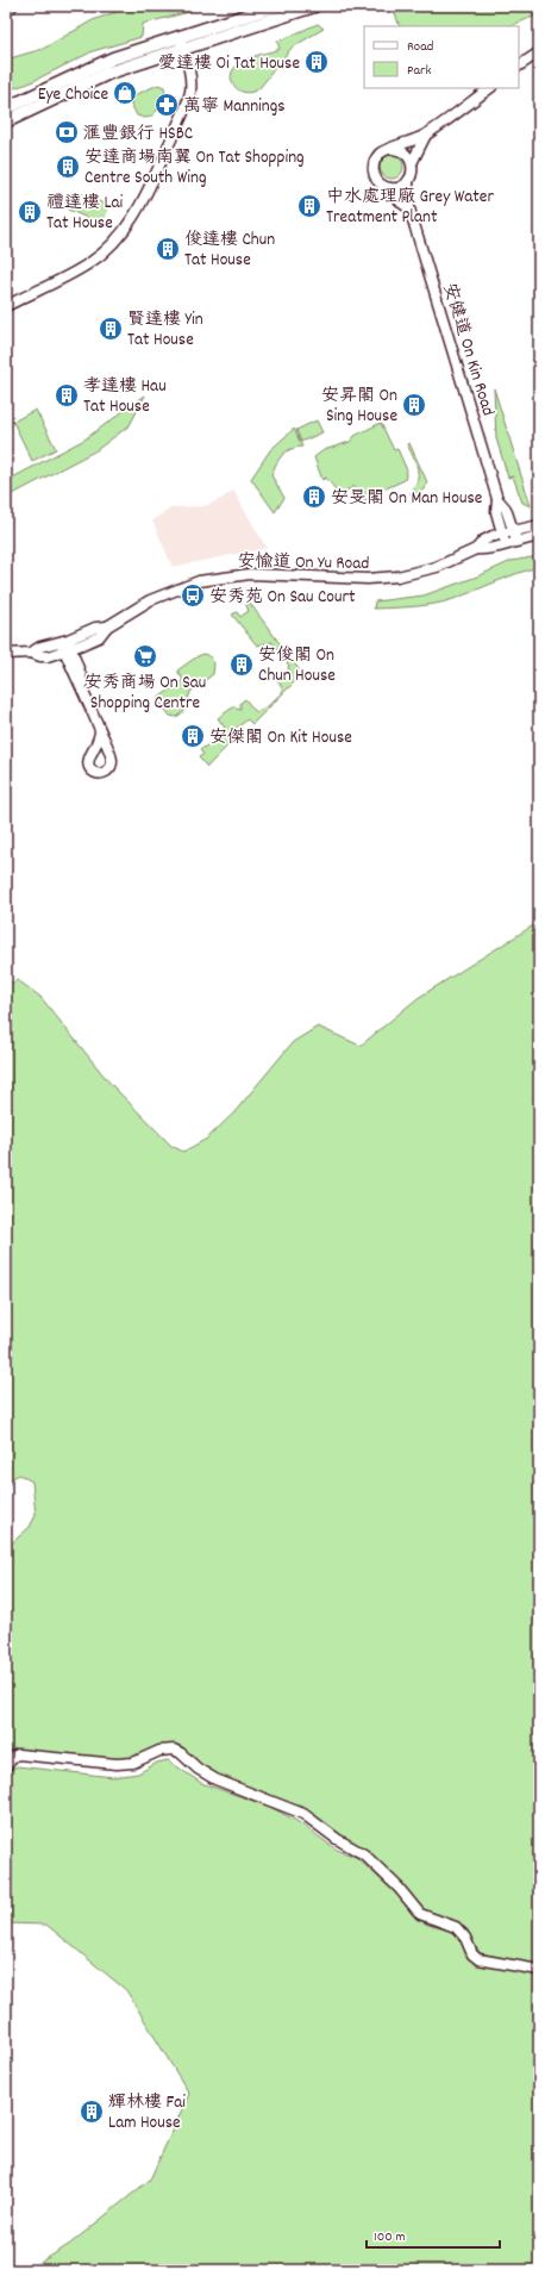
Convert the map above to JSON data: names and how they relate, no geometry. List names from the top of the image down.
{
  "streets": {
    "street": ["安健道 On Kin Road", "安愉道 On Yu Road"]
  },
  "crossings": [
    ["安健道 On Kin Road", "安愉道 On Yu Road"]
  ],
  "places": {
    "building": [
      "愛達樓 Oi Tat House",
      "安達商場南翼 On Tat Shopping Centre South Wing",
      "中水處理廠 Grey Water Treatment Plant",
      "禮達樓 Lai Tat House",
      "俊達樓 Chun Tat House",
      "賢達樓 Yin Tat House",
      "孝達樓 Hau Tat House",
      "安昇閣 On Sing House",
      "安旻閣 On Man House",
      "安俊閣 On Chun House",
      "安傑閣 On Kit House",
      "輝林樓 Fai Lam House"
    ],
    "shop": ["Eye Choice"],
    "pharmacy": ["萬寧 Mannings"],
    "bank": ["滙豐銀行 HSBC"],
    "bus stop": ["安秀苑 On Sau Court"],
    "supermarket": ["安秀商場 On Sau Shopping Centre"]
  },
  "legend": ["Road", "Park"],
  "scale_bar": "100 m"
}
